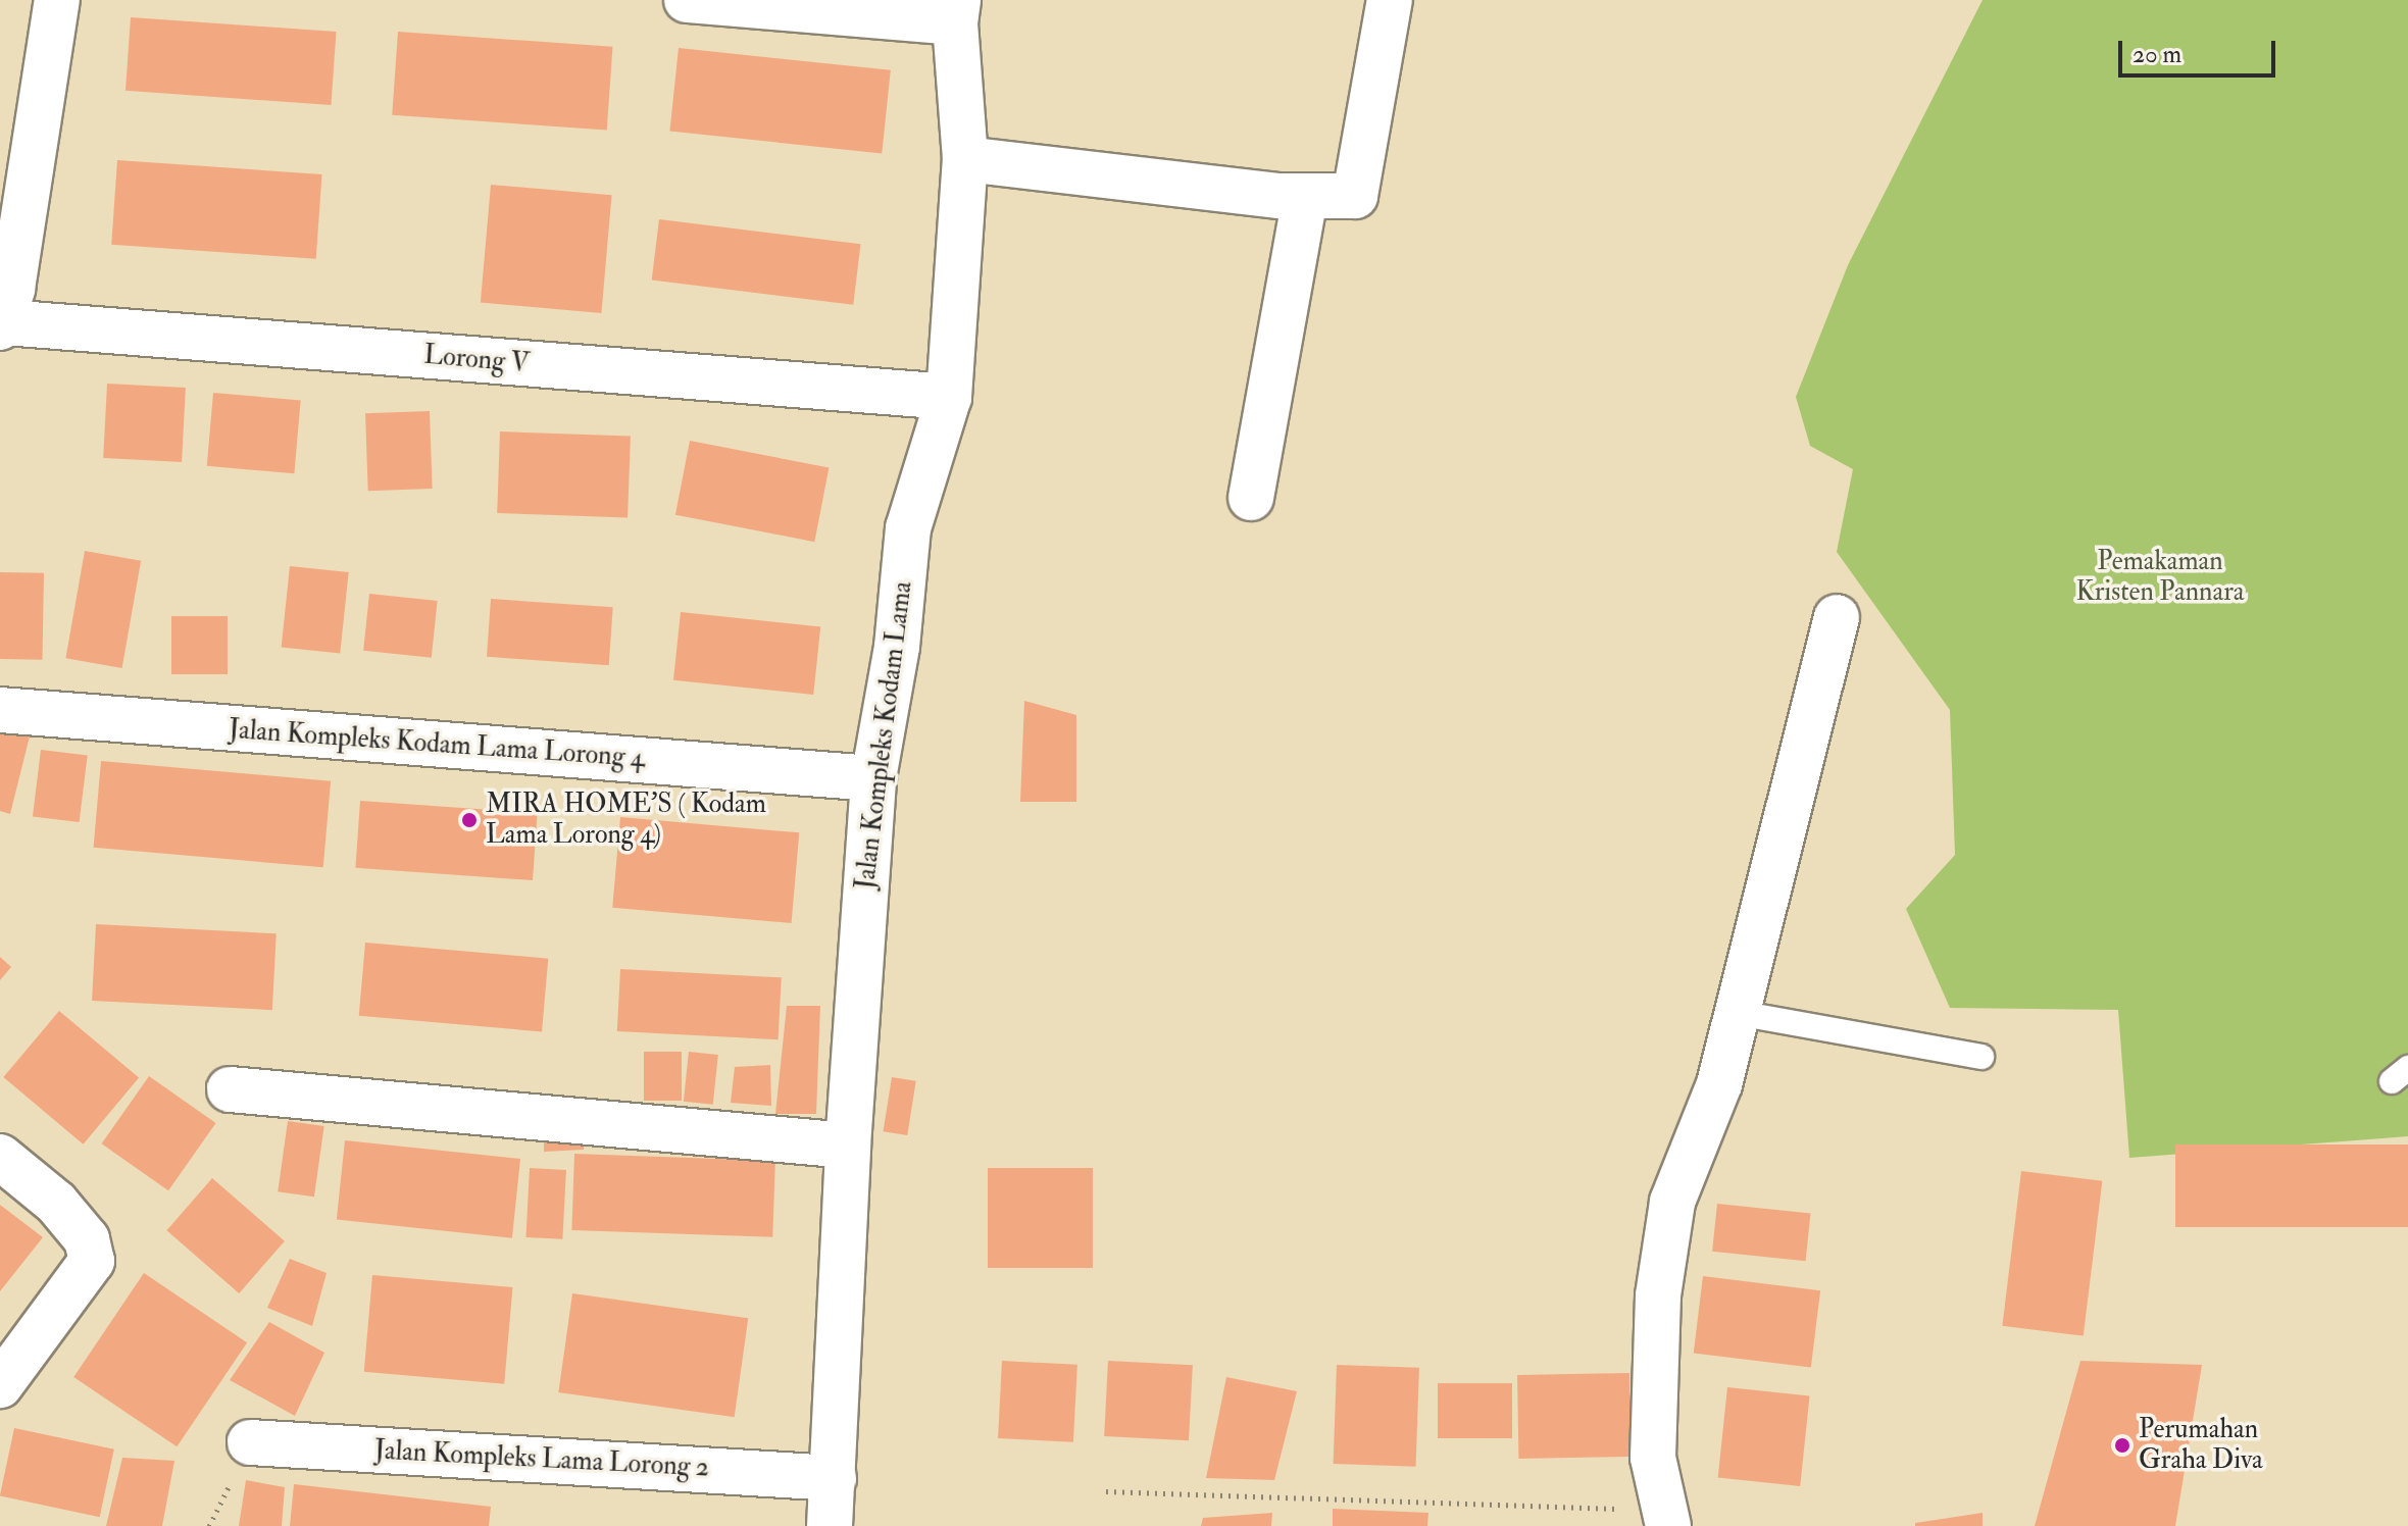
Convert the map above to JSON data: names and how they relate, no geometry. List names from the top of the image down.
{
  "streets": {
    "street": [
      "Lorong V",
      "Jalan Kompleks Kodam Lama",
      "Jalan Kompleks Kodam Lama Lorong 4",
      "Jalan Kompleks Lama Lorong 2"
    ]
  },
  "crossings": [
    ["Lorong V", "Jalan Kompleks Kodam Lama"],
    ["Jalan Kompleks Kodam Lama", "Jalan Kompleks Kodam Lama Lorong 4"],
    ["Jalan Kompleks Kodam Lama", "Jalan Kompleks Lama Lorong 2"]
  ],
  "parks": ["Pemakaman Kristen Pannara"],
  "places": ["MIRA HOME'S ( Kodam Lama Lorong 4)", "Perumahan Graha Diva"],
  "scale_bar": "20 m"
}
